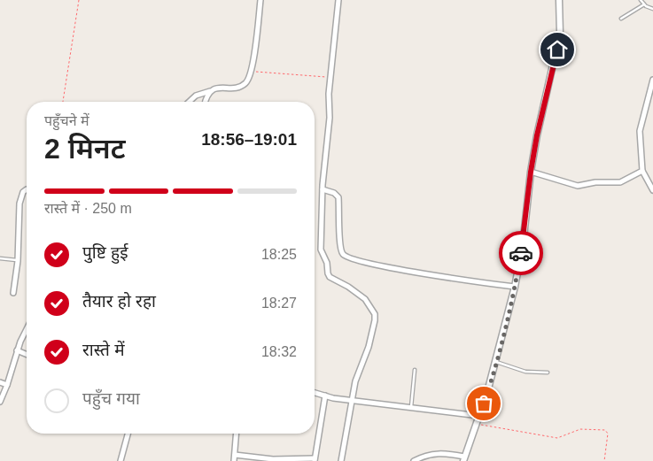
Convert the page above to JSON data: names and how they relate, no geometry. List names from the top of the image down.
{
  "page": {
    "heading": ["2 मिनट", "पहुँचने में", "18:56–19:01"],
    "bar": "रास्ते में · 250 m",
    "list": [
      ["पुष्टि हुई", "18:25"],
      ["तैयार हो रहा", "18:27"],
      ["रास्ते में", "18:32"],
      "पहुँच गया"
    ]
  }
}
